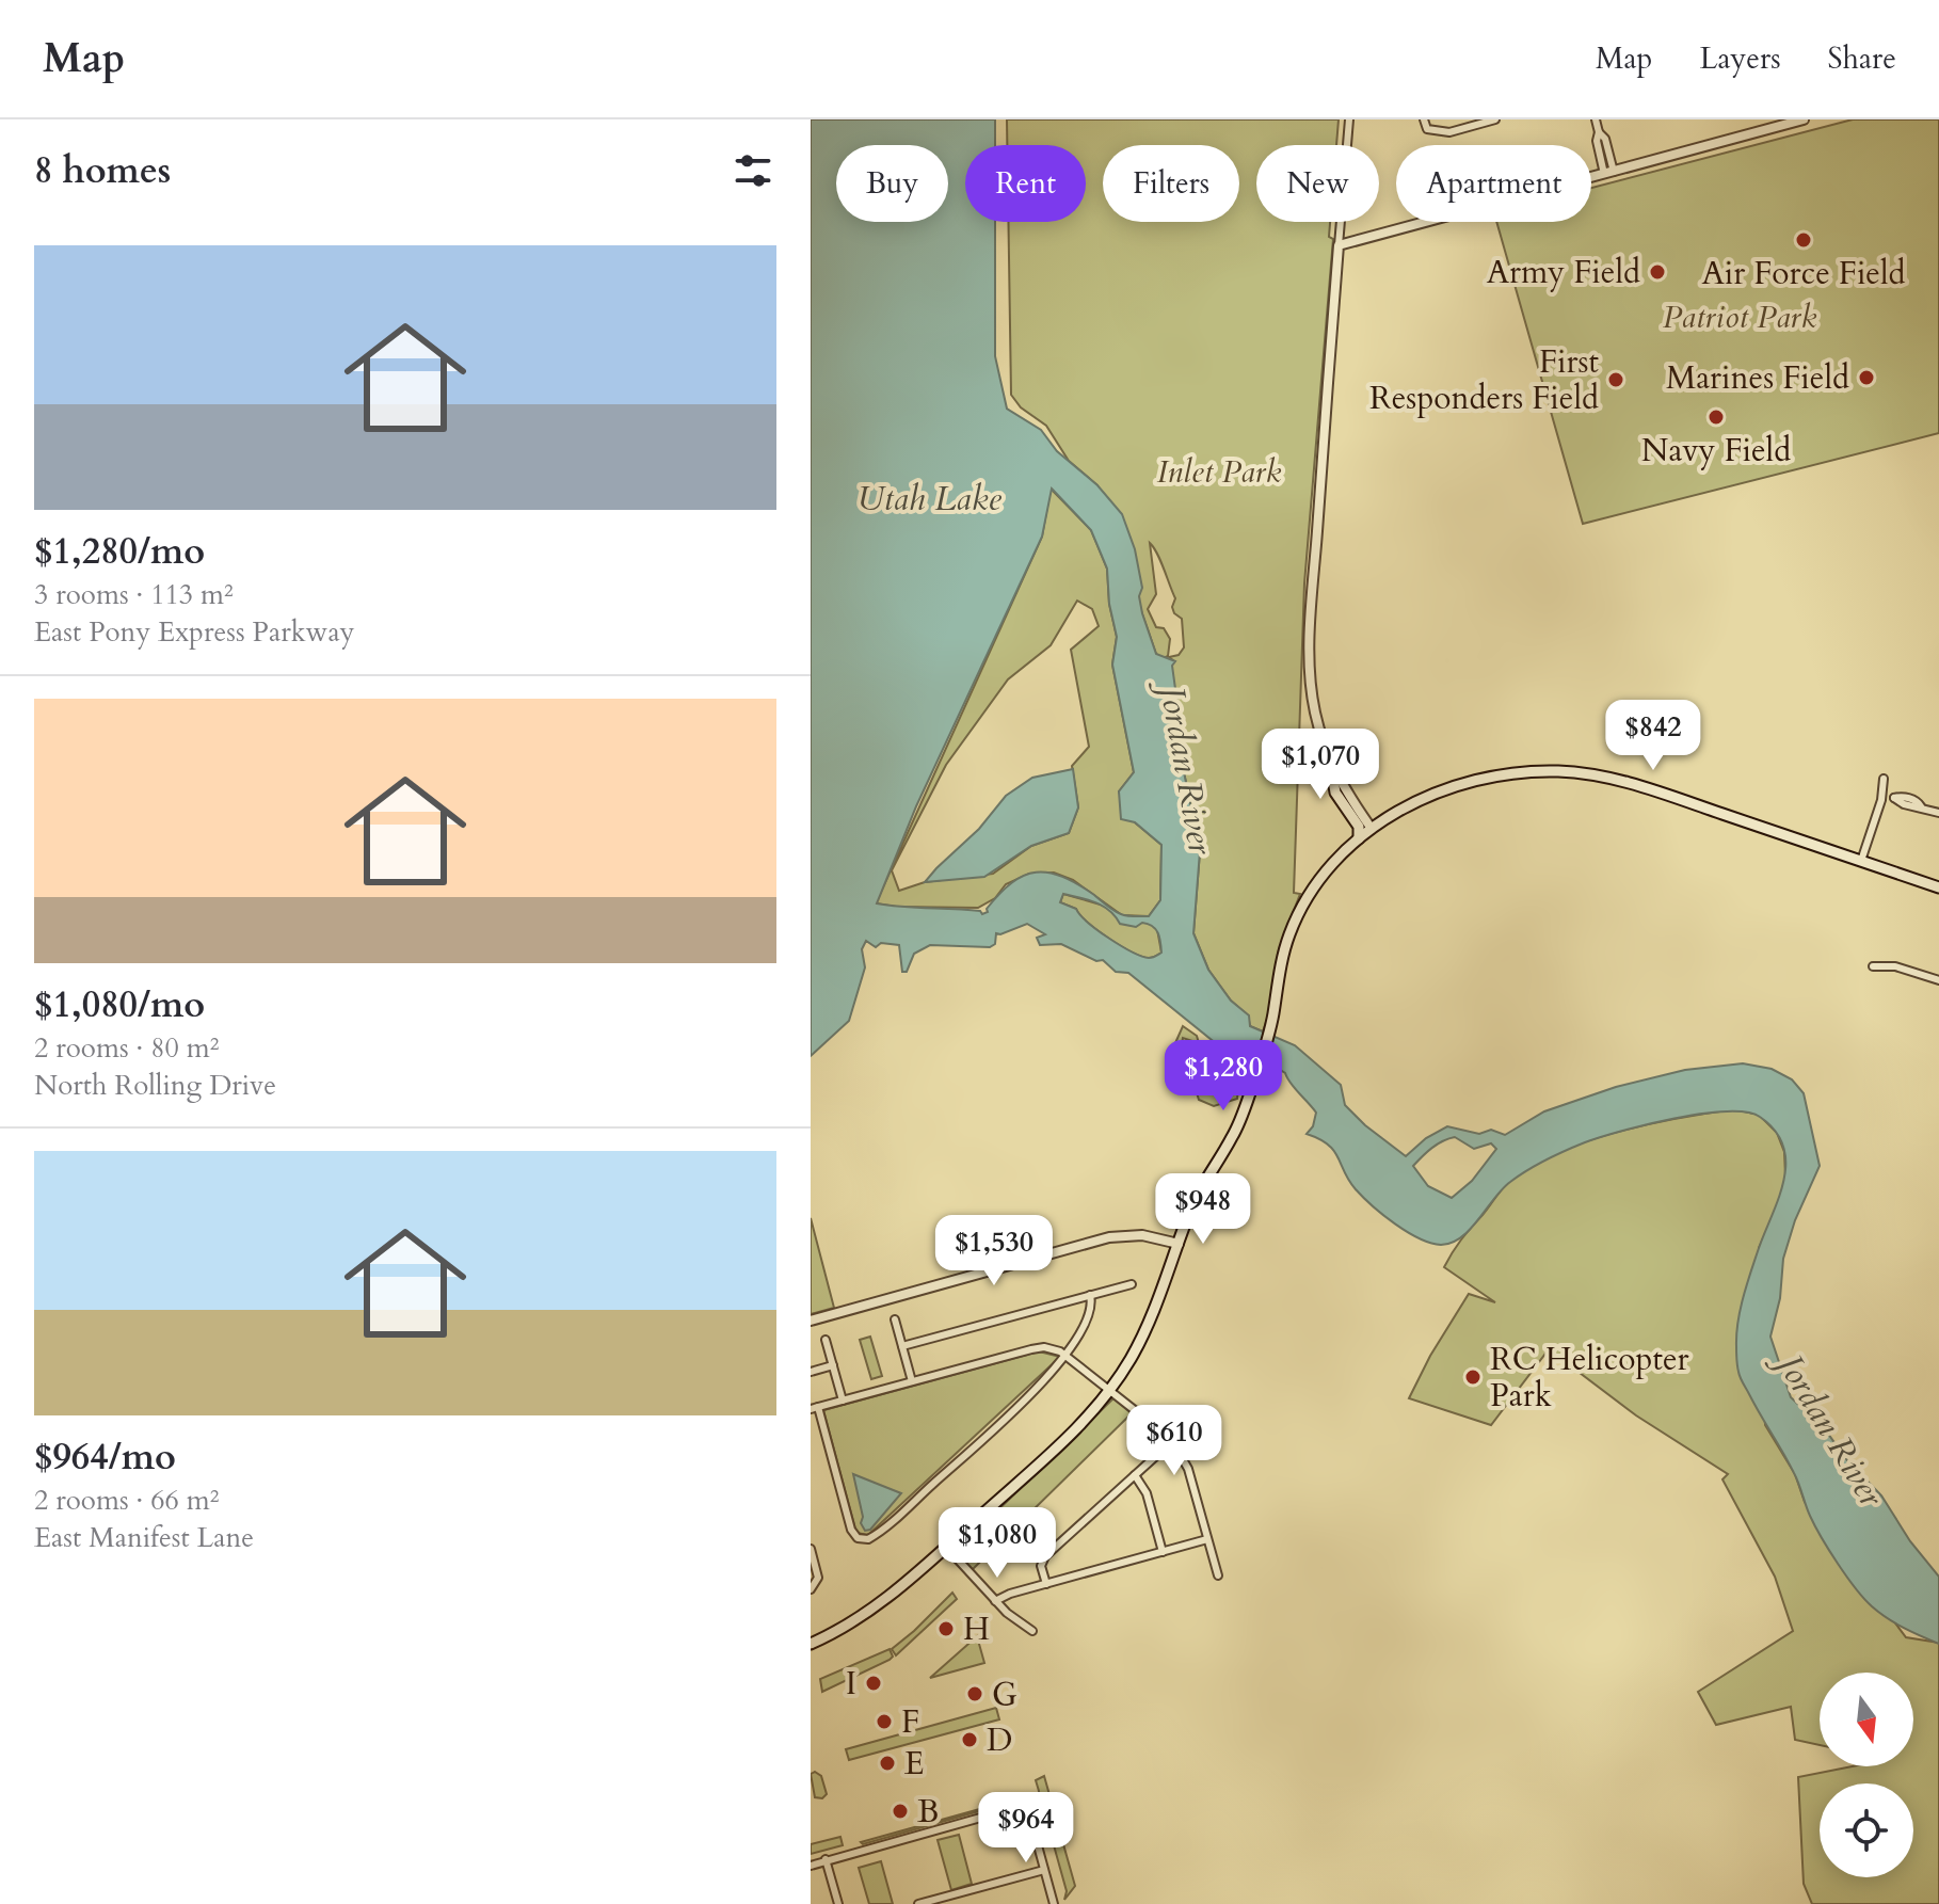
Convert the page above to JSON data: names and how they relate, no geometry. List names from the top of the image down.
{
  "water": ["Utah Lake", "Jordan River"],
  "parks": ["Patriot Park", "Inlet Park"],
  "places": [
    "Air Force Field",
    "Army Field",
    "Marines Field",
    "First Responders Field",
    "Navy Field",
    "RC Helicopter Park",
    "H",
    "I",
    "G",
    "F",
    "D",
    "E",
    "B"
  ],
  "north": "bottom",
  "page": {
    "header": "Map",
    "nav": ["Map", "Layers", "Share"],
    "heading": "8 homes",
    "chip": [
      "Buy",
      "Rent",
      "Filters",
      "New",
      "Apartment"
    ],
    "list": [
      {
        "name": "$1,280/mo",
        "note": "3 rooms · 113 m² · East Pony Express Parkway"
      },
      {
        "name": "$1,080/mo",
        "note": "2 rooms · 80 m² · North Rolling Drive"
      },
      {
        "name": "$964/mo",
        "note": "2 rooms · 66 m² · East Manifest Lane"
      }
    ],
    "price": [
      "$842",
      "$1,070",
      "$1,280",
      "$948",
      "$1,530",
      "$610",
      "$1,080",
      "$964"
    ]
  }
}
